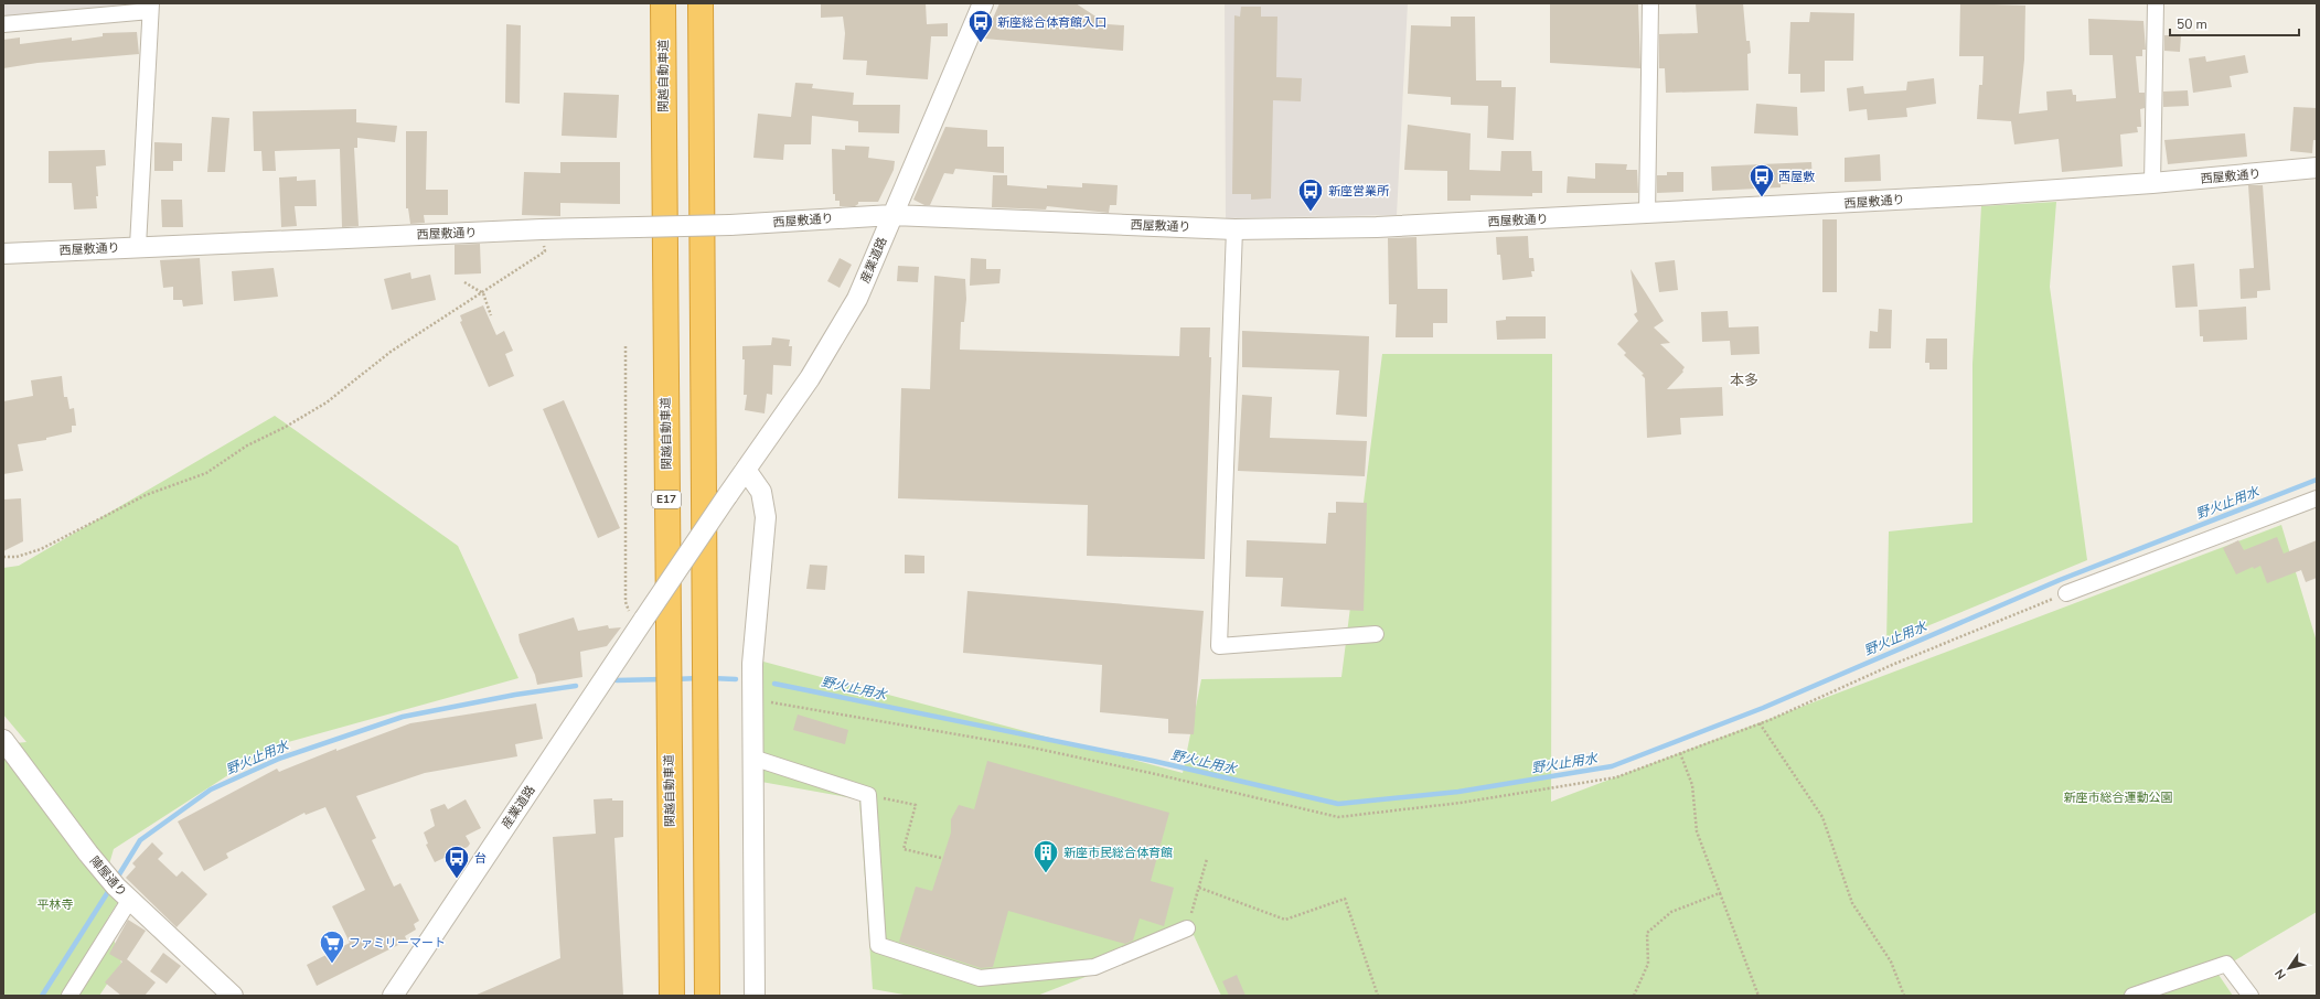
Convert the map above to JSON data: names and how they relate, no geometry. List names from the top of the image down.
{
  "streets": {
    "highway": ["関越自動車道", "E17"],
    "street": ["西屋敷通り", "産業道路", "陣屋通り"]
  },
  "crossings": [
    ["西屋敷通り", "産業道路"]
  ],
  "districts": ["本多"],
  "water": ["野火止用水"],
  "parks": ["新座市総合運動公園", "平林寺"],
  "places": {
    "bus stop": [
      "新座総合体育館入口",
      "西屋敷",
      "新座営業所",
      "台"
    ],
    "building": ["新座市民総合体育館"],
    "supermarket": ["ファミリーマート"]
  },
  "scale_bar": "50 m",
  "north": "bottom left"
}
